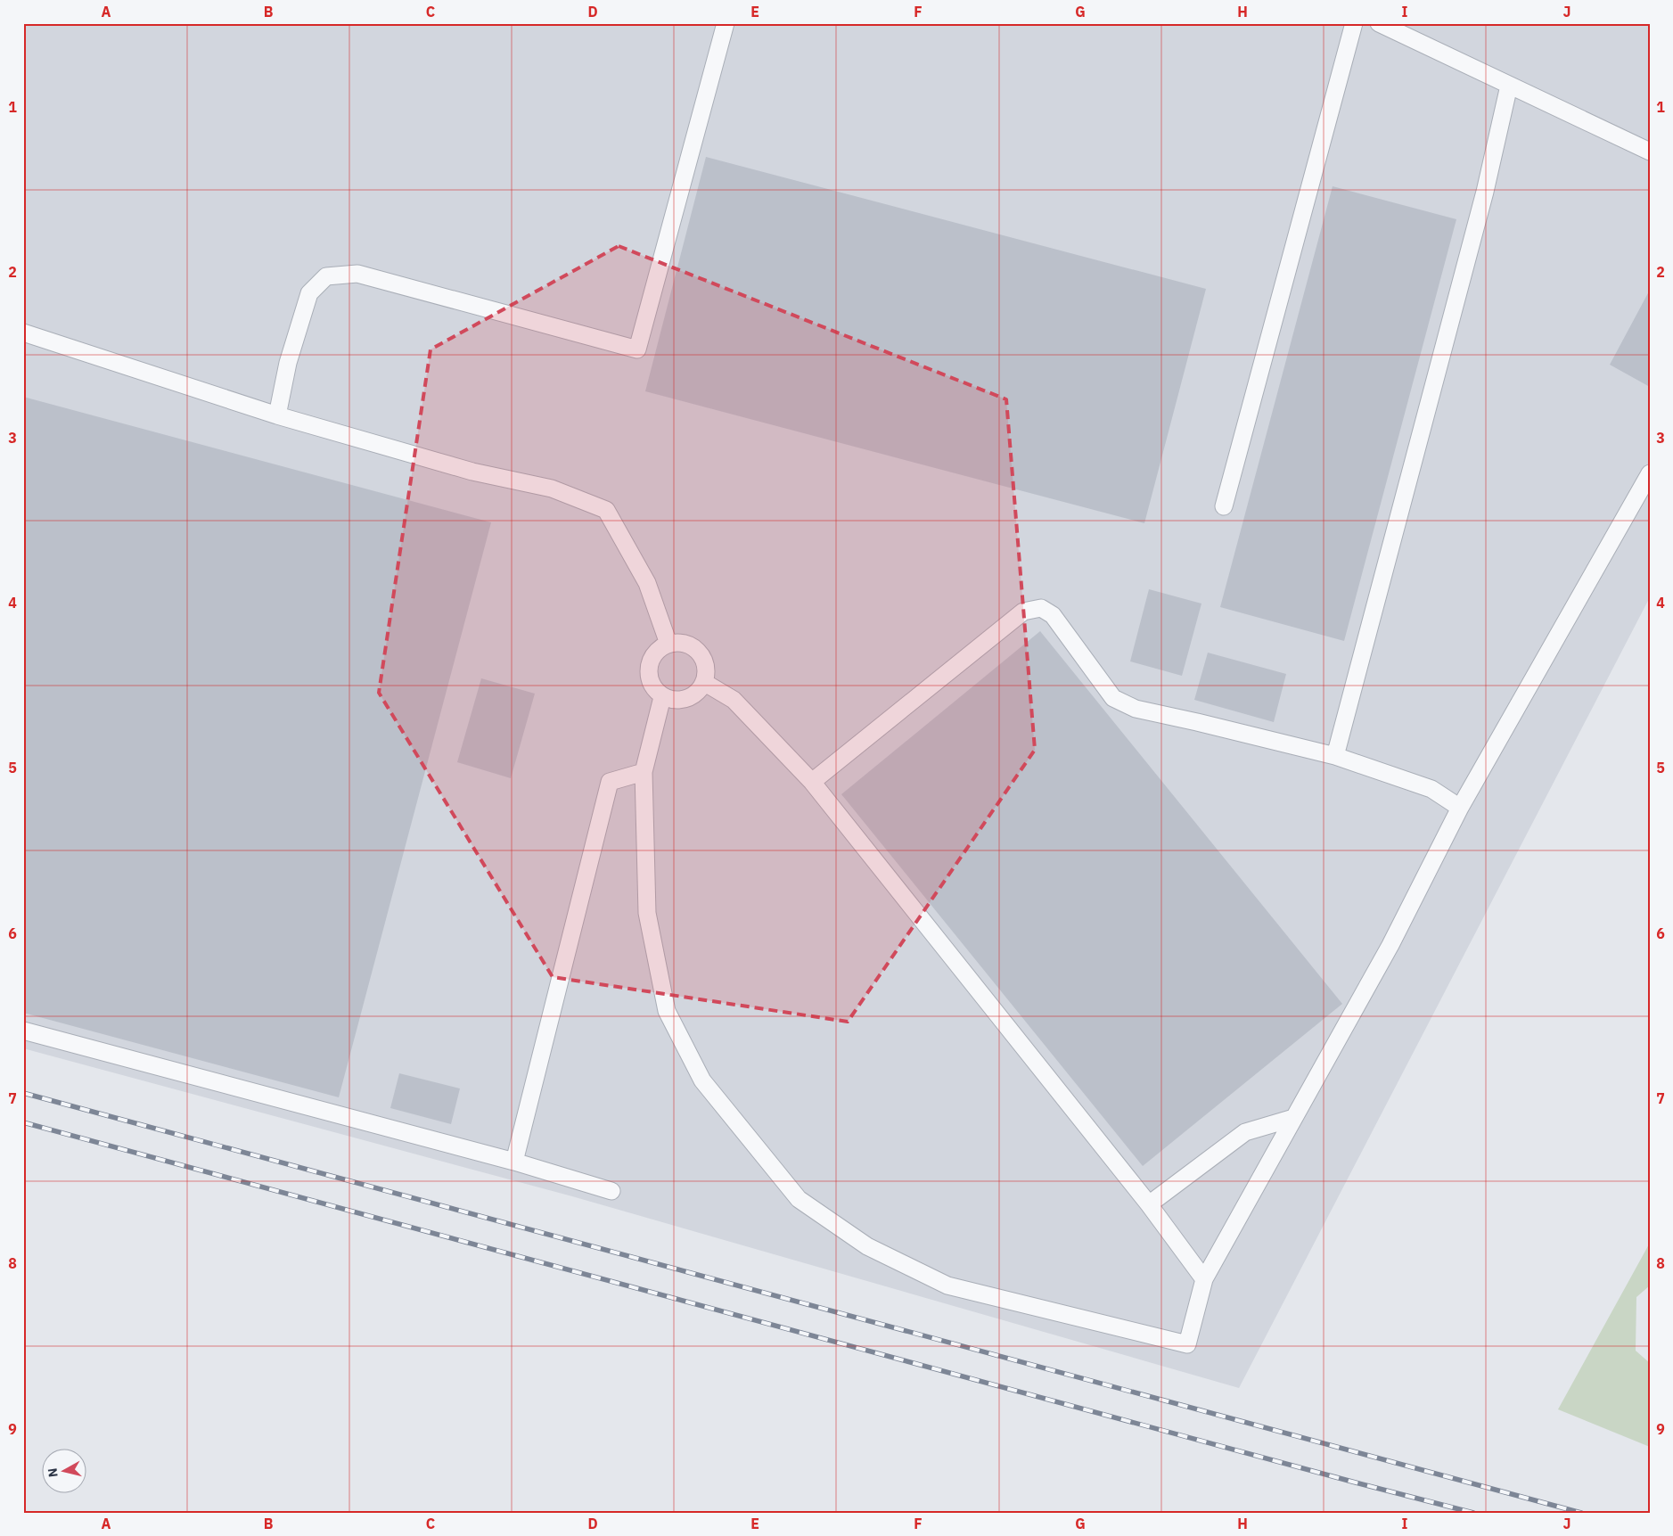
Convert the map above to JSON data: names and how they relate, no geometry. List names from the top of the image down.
{
  "north": "left",
  "grid": {
    "columns": [
      "A",
      "B",
      "C",
      "D",
      "E",
      "F",
      "G",
      "H",
      "I",
      "J"
    ],
    "rows": [
      "1",
      "2",
      "3",
      "4",
      "5",
      "6",
      "7",
      "8",
      "9"
    ]
  }
}
